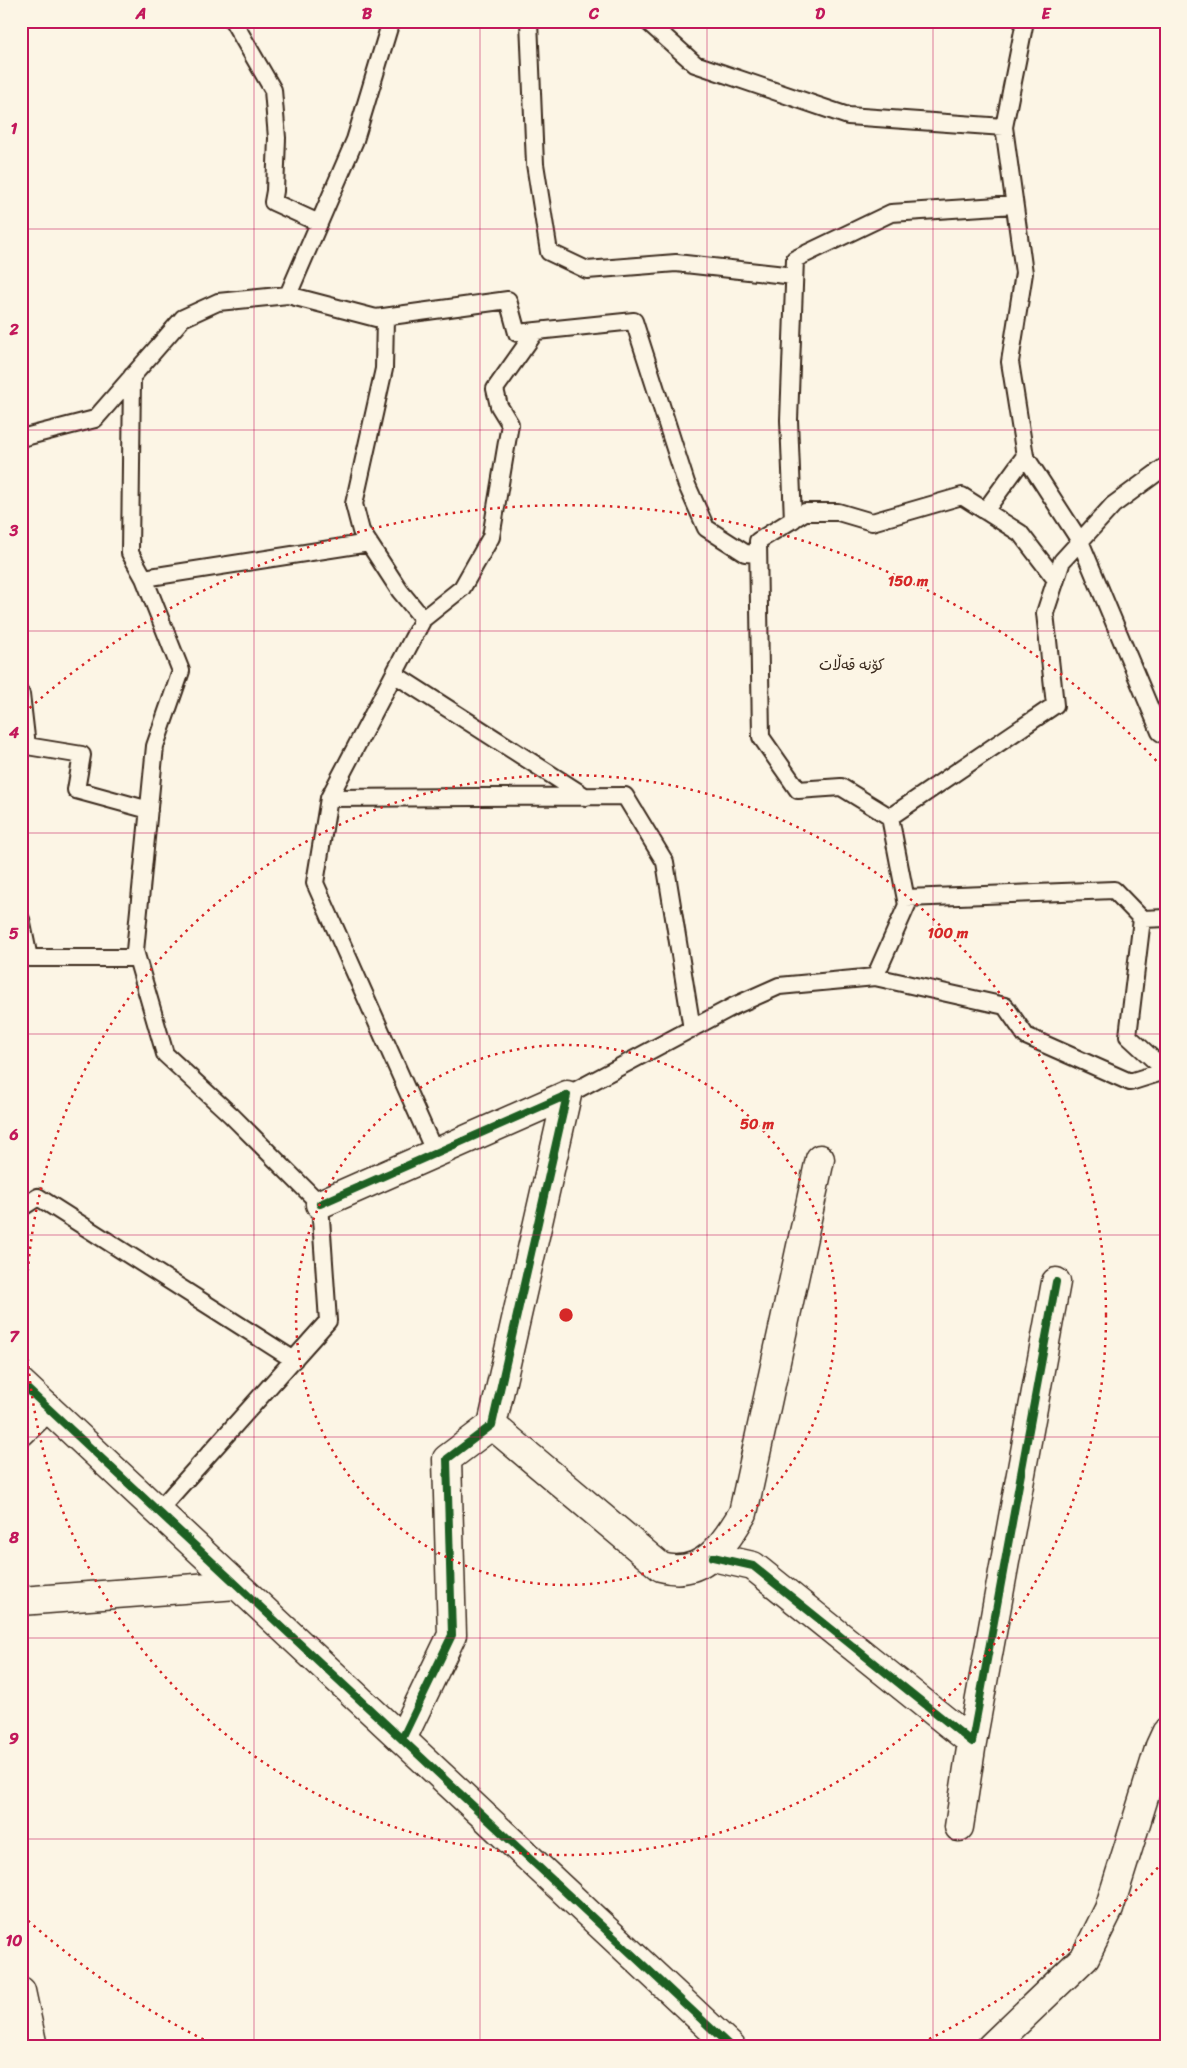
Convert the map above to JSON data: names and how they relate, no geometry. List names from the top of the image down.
{
  "districts": ["کۆنە قەڵات"],
  "grid": {
    "columns": [
      "A",
      "B",
      "C",
      "D",
      "E"
    ],
    "rows": [
      "1",
      "2",
      "3",
      "4",
      "5",
      "6",
      "7",
      "8",
      "9",
      "10"
    ]
  },
  "rings": ["150 m", "100 m", "50 m"]
}
